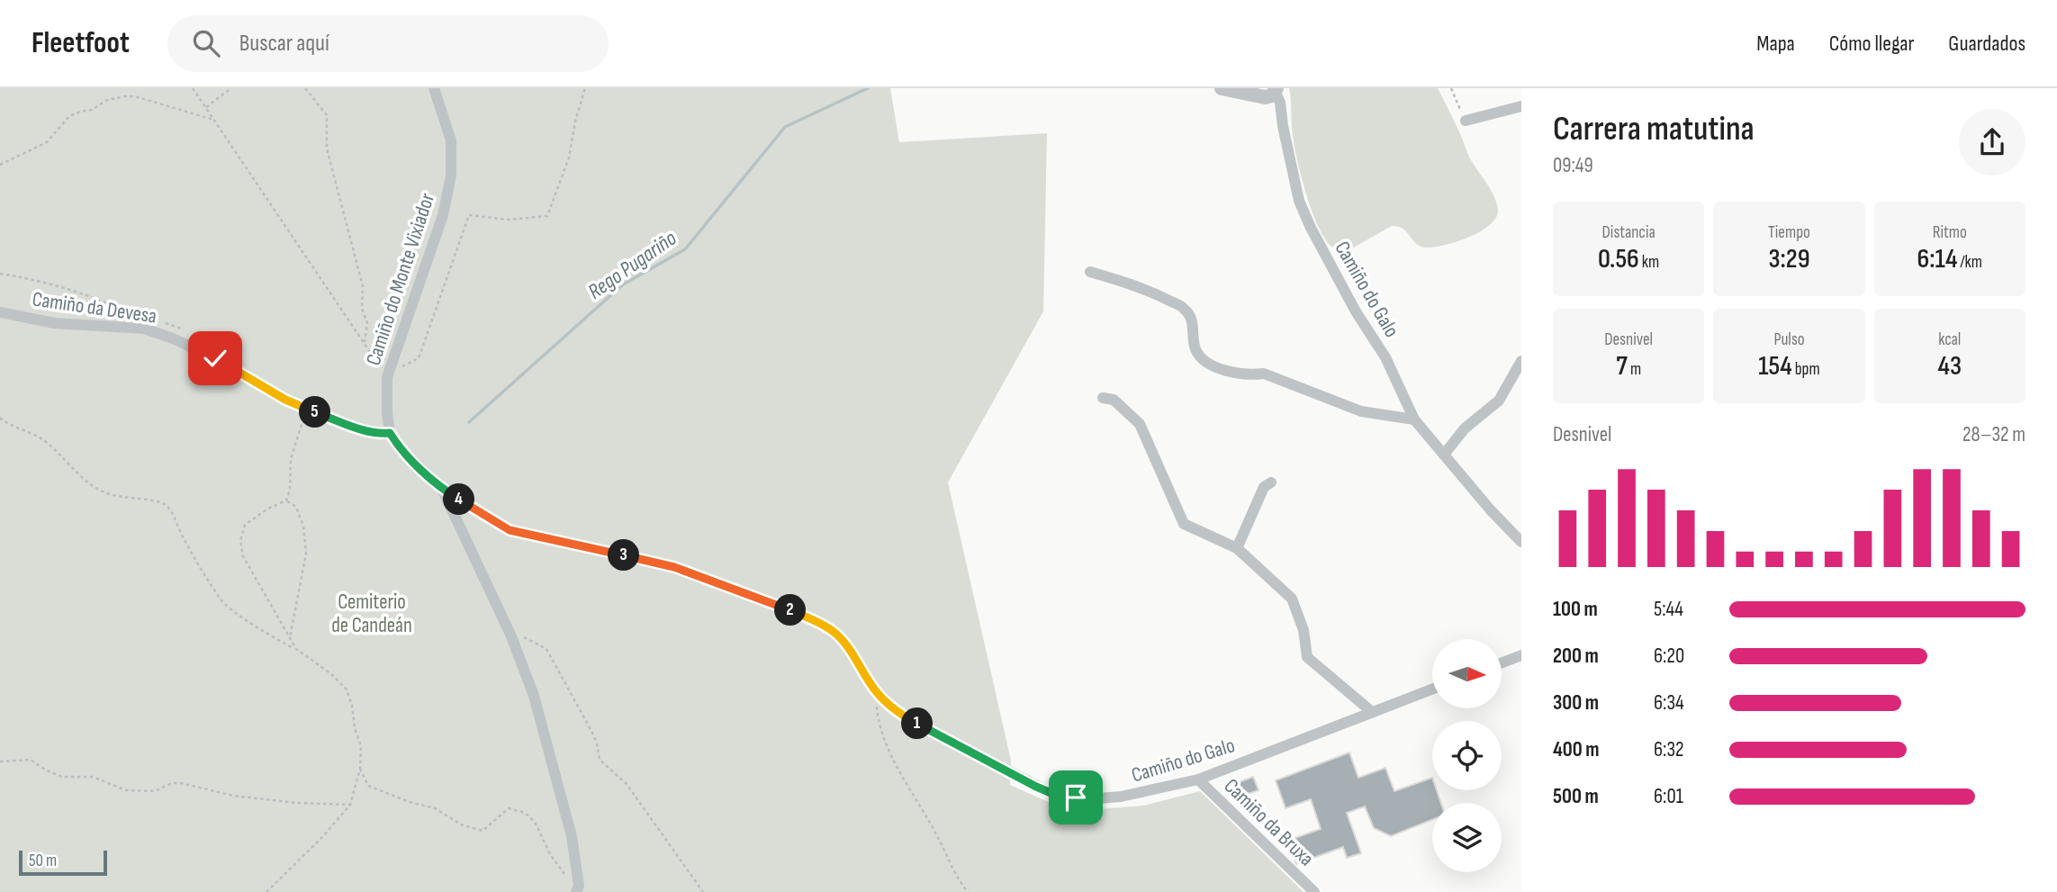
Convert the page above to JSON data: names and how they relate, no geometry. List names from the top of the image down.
{
  "streets": {
    "street": [
      "Camiño do Monte Vixiador",
      "Camiño do Galo",
      "Camiño da Devesa",
      "Camiño da Bruxa"
    ]
  },
  "crossings": [
    ["Camiño do Monte Vixiador", "Camiño da Devesa"],
    ["Camiño do Galo", "Camiño da Bruxa"]
  ],
  "water": ["Rego Pugariño"],
  "parks": ["Cemiterio de Candeán"],
  "scale_bar": "50 m",
  "north": "right",
  "page": {
    "header": "Fleetfoot",
    "search": "Buscar aquí",
    "nav": ["Mapa", "Cómo llegar", "Guardados"],
    "heading": ["Carrera matutina", "09:49"],
    "stats": [
      ["Distancia", "0.56 km"],
      ["Tiempo", "3:29"],
      ["Ritmo", "6:14 /km"],
      ["Desnivel", "7 m"],
      ["Pulso", "154 bpm"],
      ["kcal", "43"]
    ],
    "pins": [
      "5",
      "4",
      "3",
      "2",
      "1"
    ],
    "chart": ["Desnivel", "28–32 m"],
    "list": [
      {
        "name": "100 m",
        "note": "5:44"
      },
      {
        "name": "200 m",
        "note": "6:20"
      },
      {
        "name": "300 m",
        "note": "6:34"
      },
      {
        "name": "400 m",
        "note": "6:32"
      },
      {
        "name": "500 m",
        "note": "6:01"
      }
    ],
    "scale": "50 m"
  }
}
